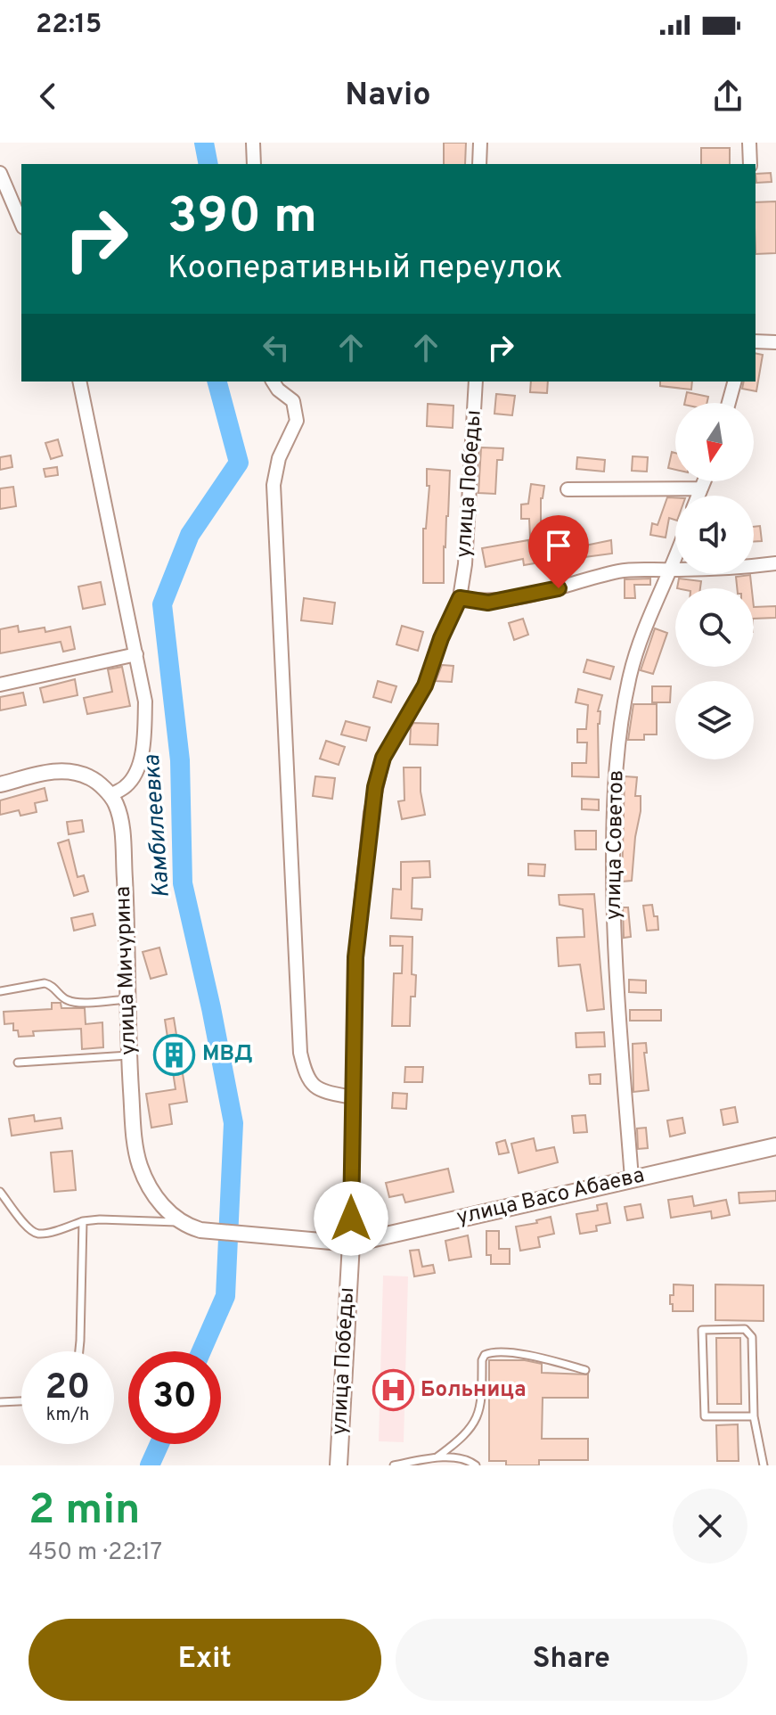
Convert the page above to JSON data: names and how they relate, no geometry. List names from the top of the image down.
{
  "streets": {
    "main road": ["улица Победы", "улица Васо Абаева"],
    "street": ["улица Советов", "улица Мичурина"]
  },
  "crossings": [
    ["улица Победы", "улица Васо Абаева"],
    ["улица Советов", "улица Васо Абаева"],
    ["улица Мичурина", "улица Васо Абаева"]
  ],
  "water": ["Камбилеевка"],
  "places": {
    "building": ["МВД"],
    "hospital": ["Больница"]
  },
  "north": "bottom",
  "page": {
    "status": "22:15",
    "header": "Navio",
    "turn": ["390 m", "Кооперативный переулок"],
    "speed": "20 km/h",
    "limit": "30",
    "heading": ["2 min", "450 m · 22:17"],
    "buttons": ["Exit", "Share"]
  }
}
